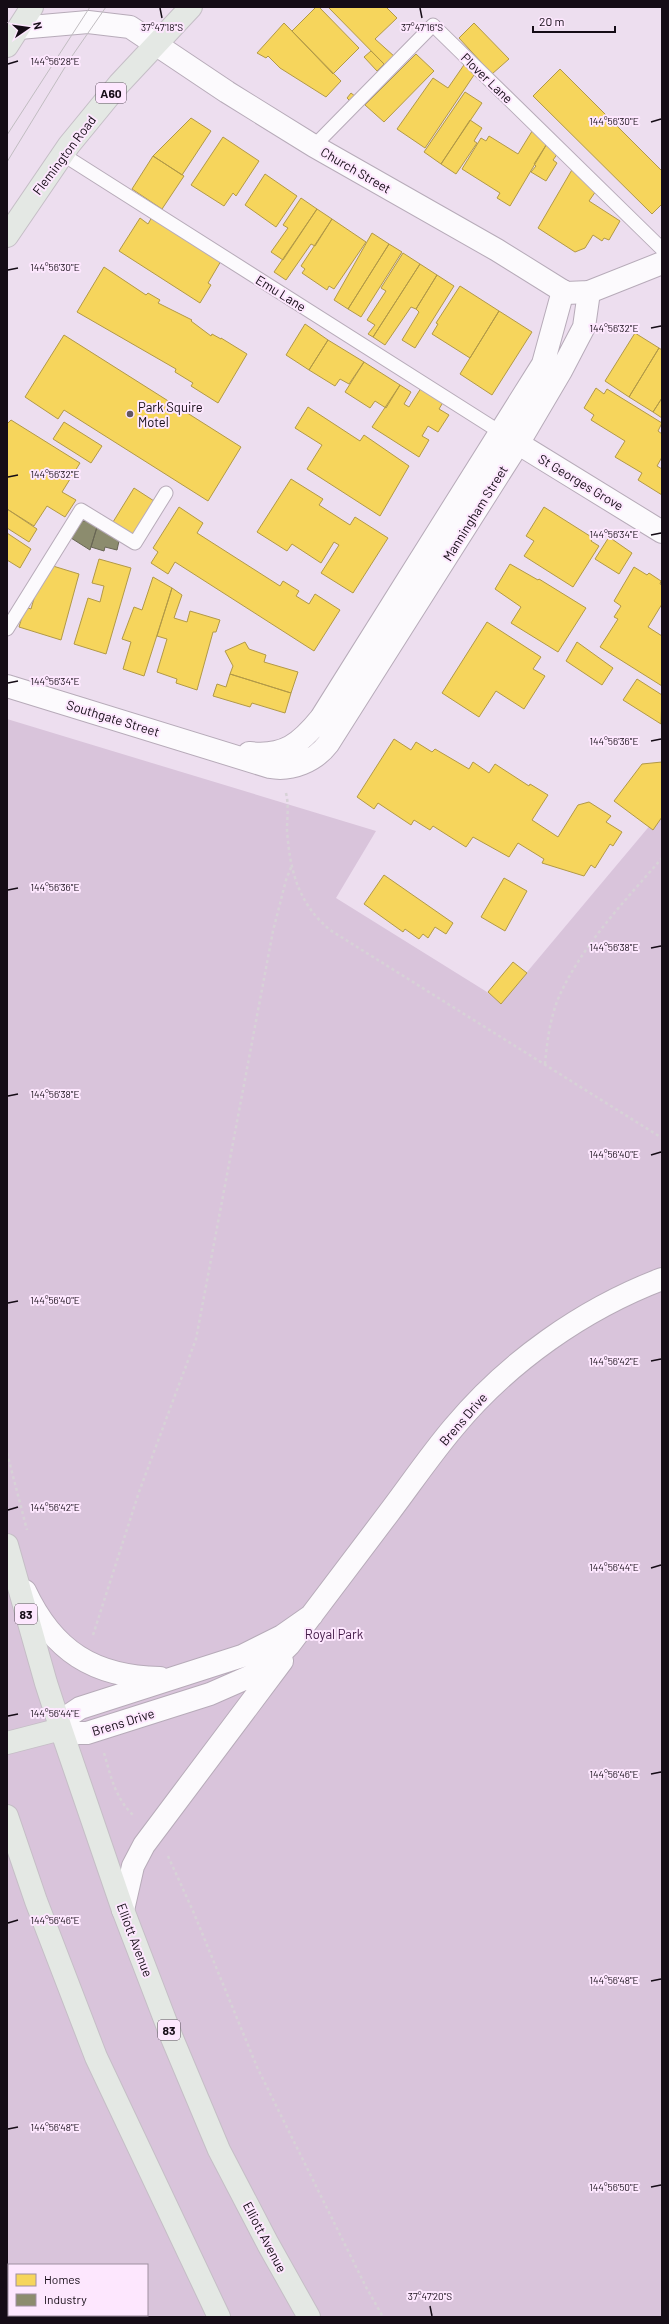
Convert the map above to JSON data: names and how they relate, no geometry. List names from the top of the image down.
{
  "streets": {
    "highway": [
      "A60",
      "Flemington Road",
      "83",
      "Elliott Avenue"
    ],
    "street": [
      "Church Street",
      "St Georges Grove",
      "Manningham Street",
      "Southgate Street",
      "Brens Drive"
    ],
    "lane": ["Plover Lane", "Emu Lane"]
  },
  "crossings": [
    ["Plover Lane", "Church Street"],
    ["Flemington Road", "Church Street"],
    ["Flemington Road", "Emu Lane"],
    ["Church Street", "Manningham Street"],
    ["Emu Lane", "St Georges Grove"],
    ["Emu Lane", "Manningham Street"],
    ["St Georges Grove", "Manningham Street"],
    ["Manningham Street", "Southgate Street"],
    ["Brens Drive", "Elliott Avenue"]
  ],
  "parks": ["Royal Park"],
  "places": ["Park Squire Motel"],
  "legend": ["Homes", "Industry"],
  "scale_bar": "20 m",
  "north": "right",
  "coordinates": [
    "37°47'18\"S",
    "37°47'16\"S",
    "144°56'28\"E",
    "144°56'30\"E",
    "144°56'32\"E",
    "144°56'34\"E",
    "144°56'36\"E",
    "144°56'38\"E",
    "144°56'40\"E",
    "144°56'42\"E",
    "144°56'44\"E",
    "144°56'46\"E",
    "144°56'48\"E",
    "144°56'50\"E",
    "37°47'20\"S"
  ]
}
